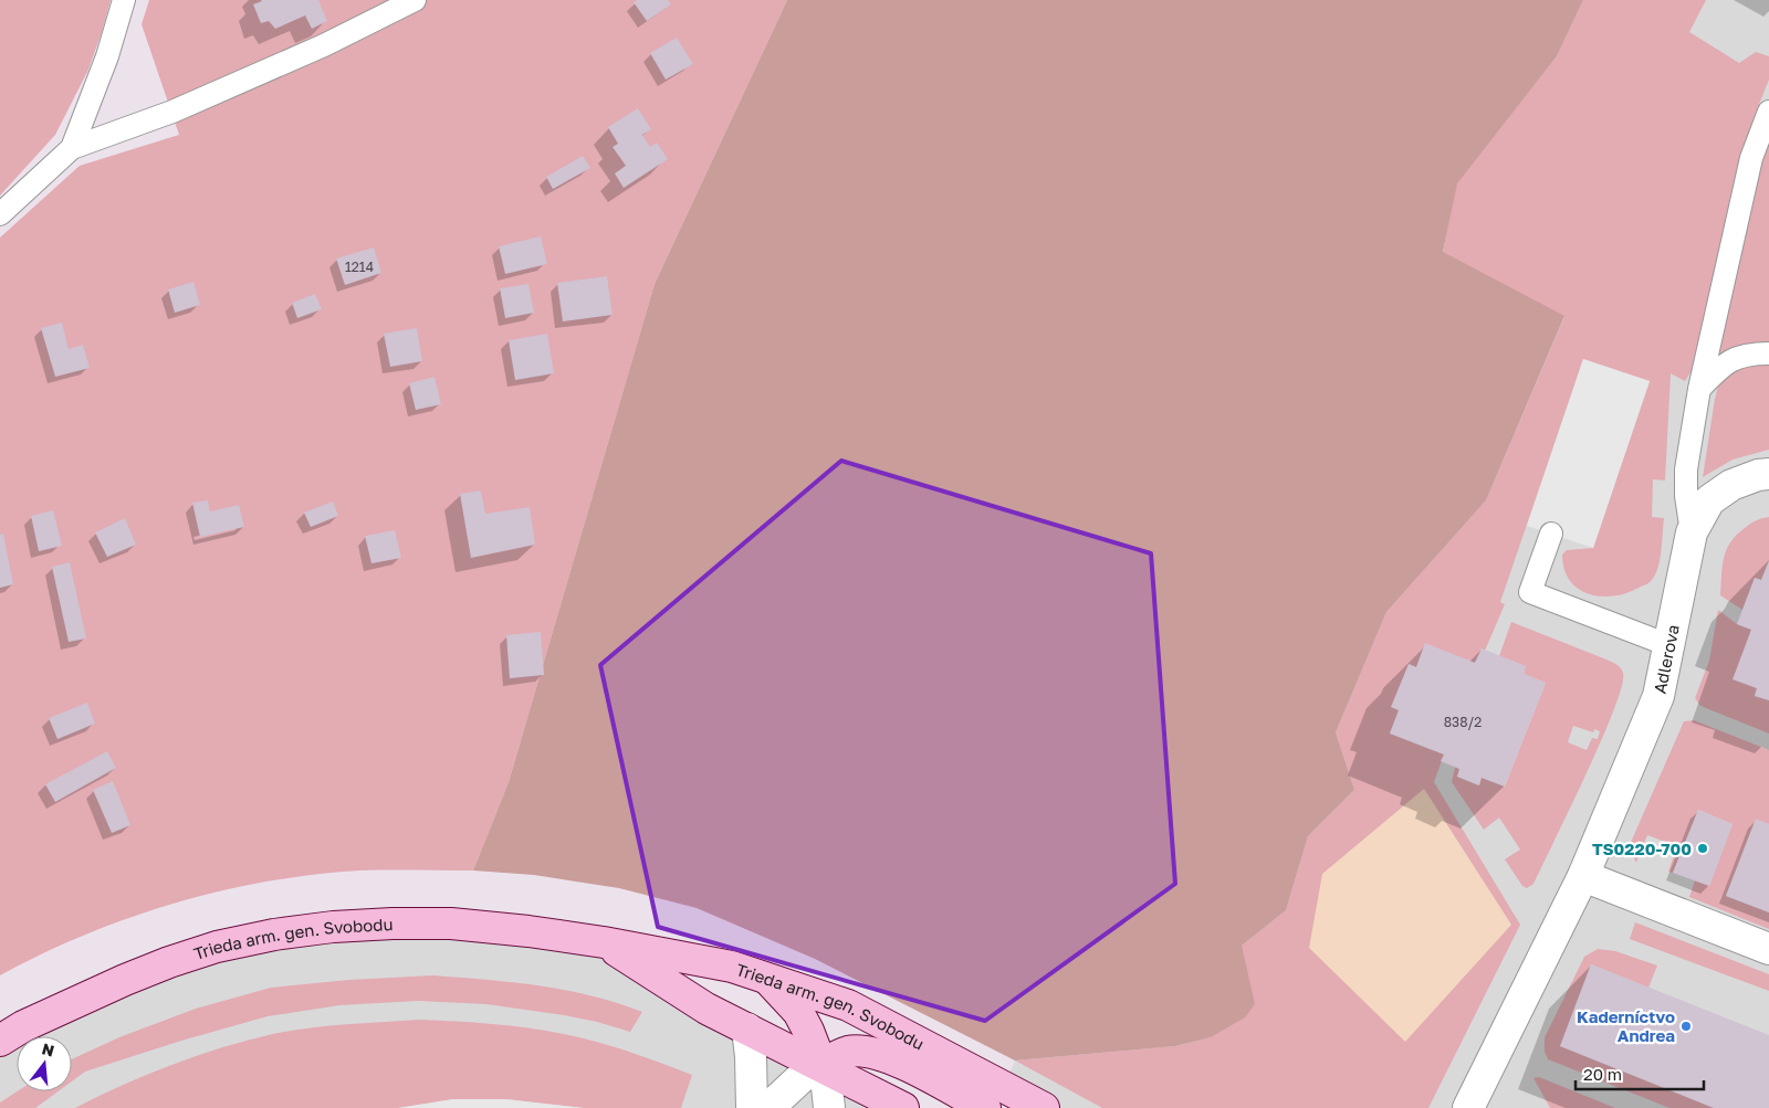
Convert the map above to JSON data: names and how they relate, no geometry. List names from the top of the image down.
{
  "streets": {
    "street": ["Adlerova", "Trieda arm. gen. Svobodu"]
  },
  "places": ["TS0220-700", "Kaderníctvo Andrea"],
  "house_numbers": ["1214", "838/2"],
  "scale_bar": "20 m",
  "north": "top"
}
